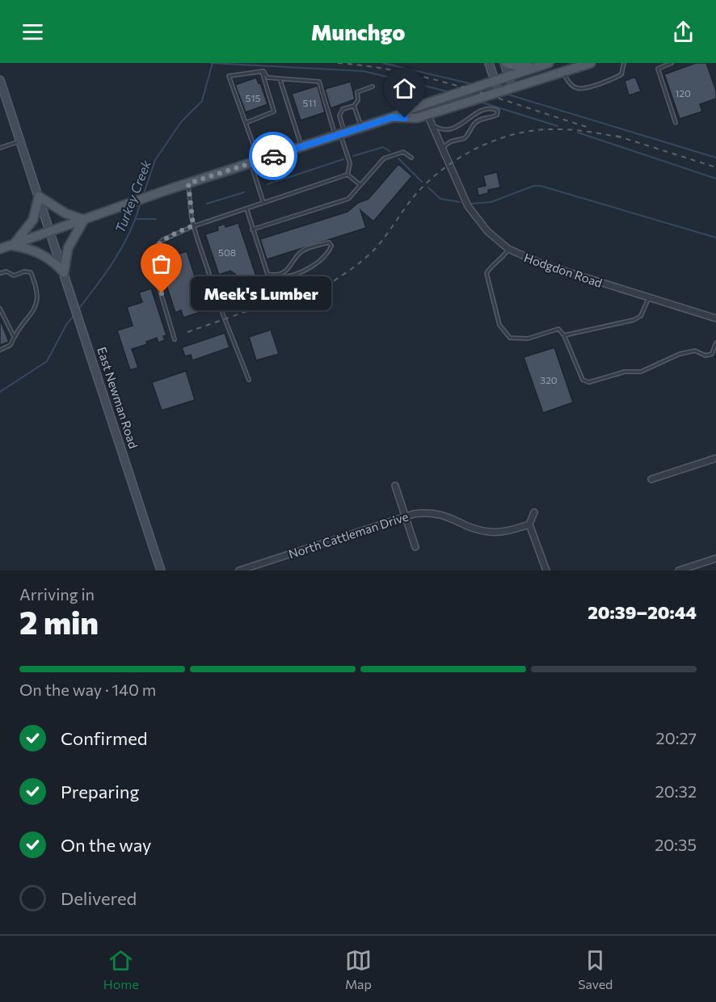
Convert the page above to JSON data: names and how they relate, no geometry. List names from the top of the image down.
{
  "streets": {
    "street": ["Hodgdon Road", "East Newman Road", "North Cattleman Drive"]
  },
  "water": ["Turkey Creek"],
  "places": ["Meek's Lumber"],
  "house_numbers": [
    "120",
    "515",
    "511",
    "508",
    "320"
  ],
  "page": {
    "header": "Munchgo",
    "bubble": "Meek's Lumber",
    "heading": ["2 min", "Arriving in", "20:39–20:44"],
    "bar": "On the way · 140 m",
    "list": [
      ["Confirmed", "20:27"],
      ["Preparing", "20:32"],
      ["On the way", "20:35"],
      "Delivered"
    ],
    "tabs": ["Home", "Map", "Saved"]
  }
}
